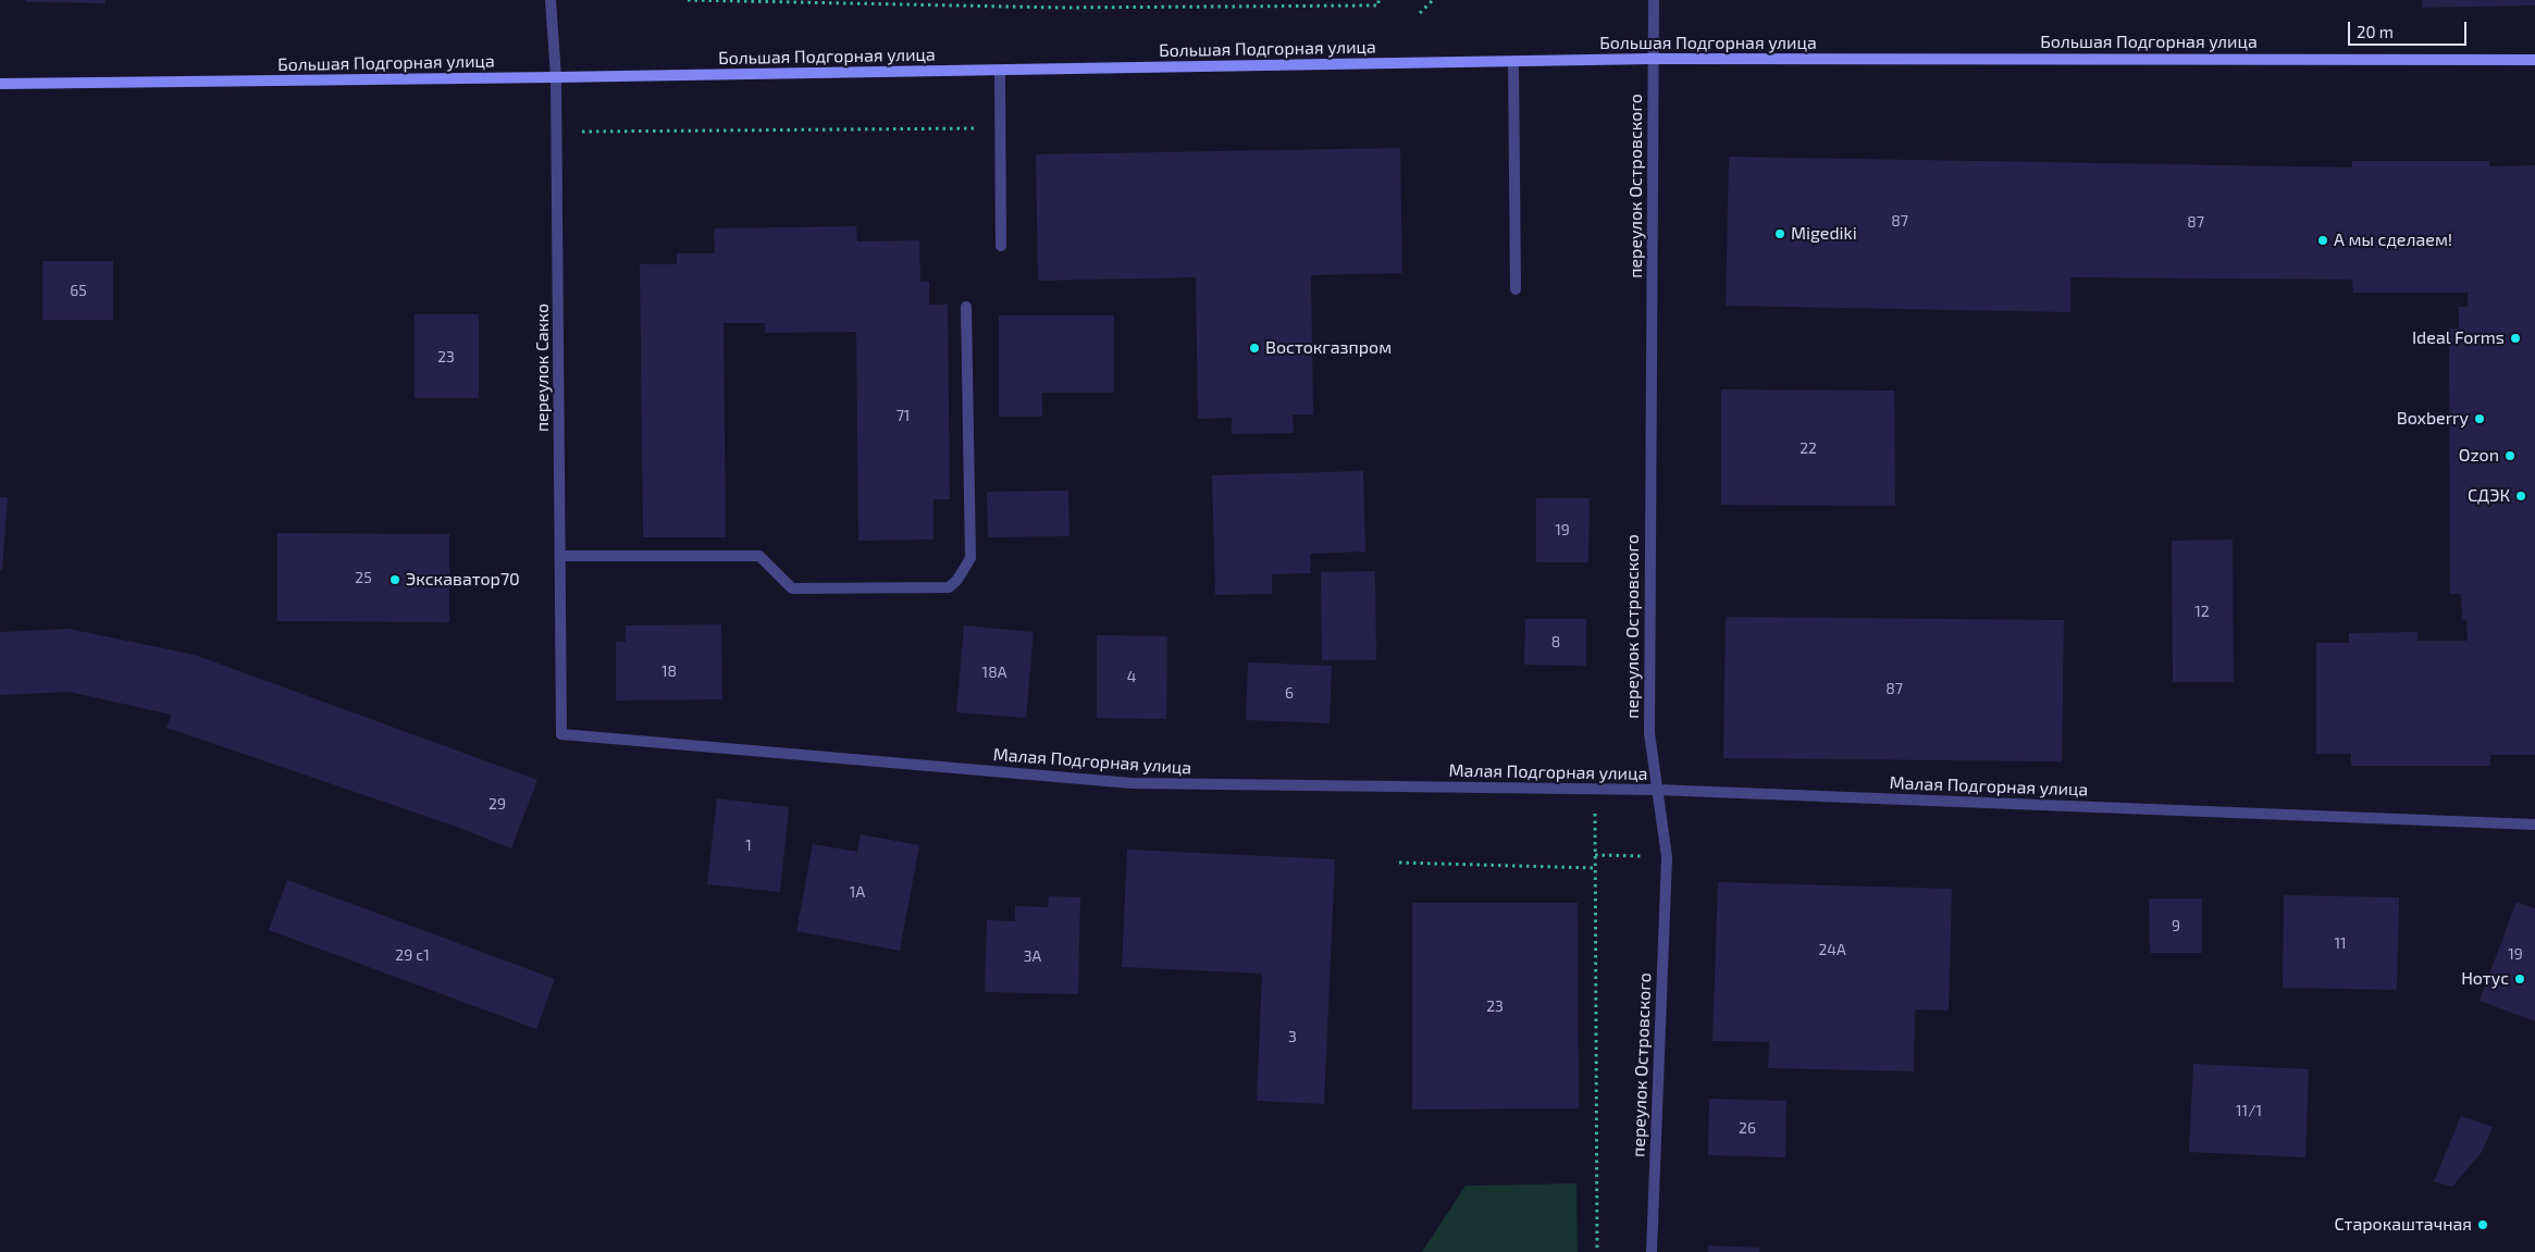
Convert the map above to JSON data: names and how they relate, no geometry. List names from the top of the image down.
{
  "streets": {
    "street": [
      "Большая Подгорная улица",
      "переулок Островского",
      "переулок Сакко",
      "Малая Подгорная улица"
    ]
  },
  "crossings": [
    ["Большая Подгорная улица", "переулок Островского"],
    ["Большая Подгорная улица", "переулок Сакко"],
    ["переулок Островского", "Малая Подгорная улица"],
    ["переулок Сакко", "Малая Подгорная улица"]
  ],
  "places": [
    "Migediki",
    "А мы сделаем!",
    "Ideal Forms",
    "Востокгазпром",
    "Boxberry",
    "Ozon",
    "СДЭК",
    "Экскаватор70",
    "Нотус",
    "Старокаштачная"
  ],
  "house_numbers": [
    "87",
    "87",
    "65",
    "23",
    "71",
    "22",
    "19",
    "25",
    "12",
    "8",
    "18",
    "18А",
    "4",
    "87",
    "6",
    "29",
    "1",
    "1А",
    "9",
    "11",
    "24А",
    "19",
    "29 с1",
    "3А",
    "23",
    "3",
    "11/1",
    "26"
  ],
  "scale_bar": "20 m"
}
